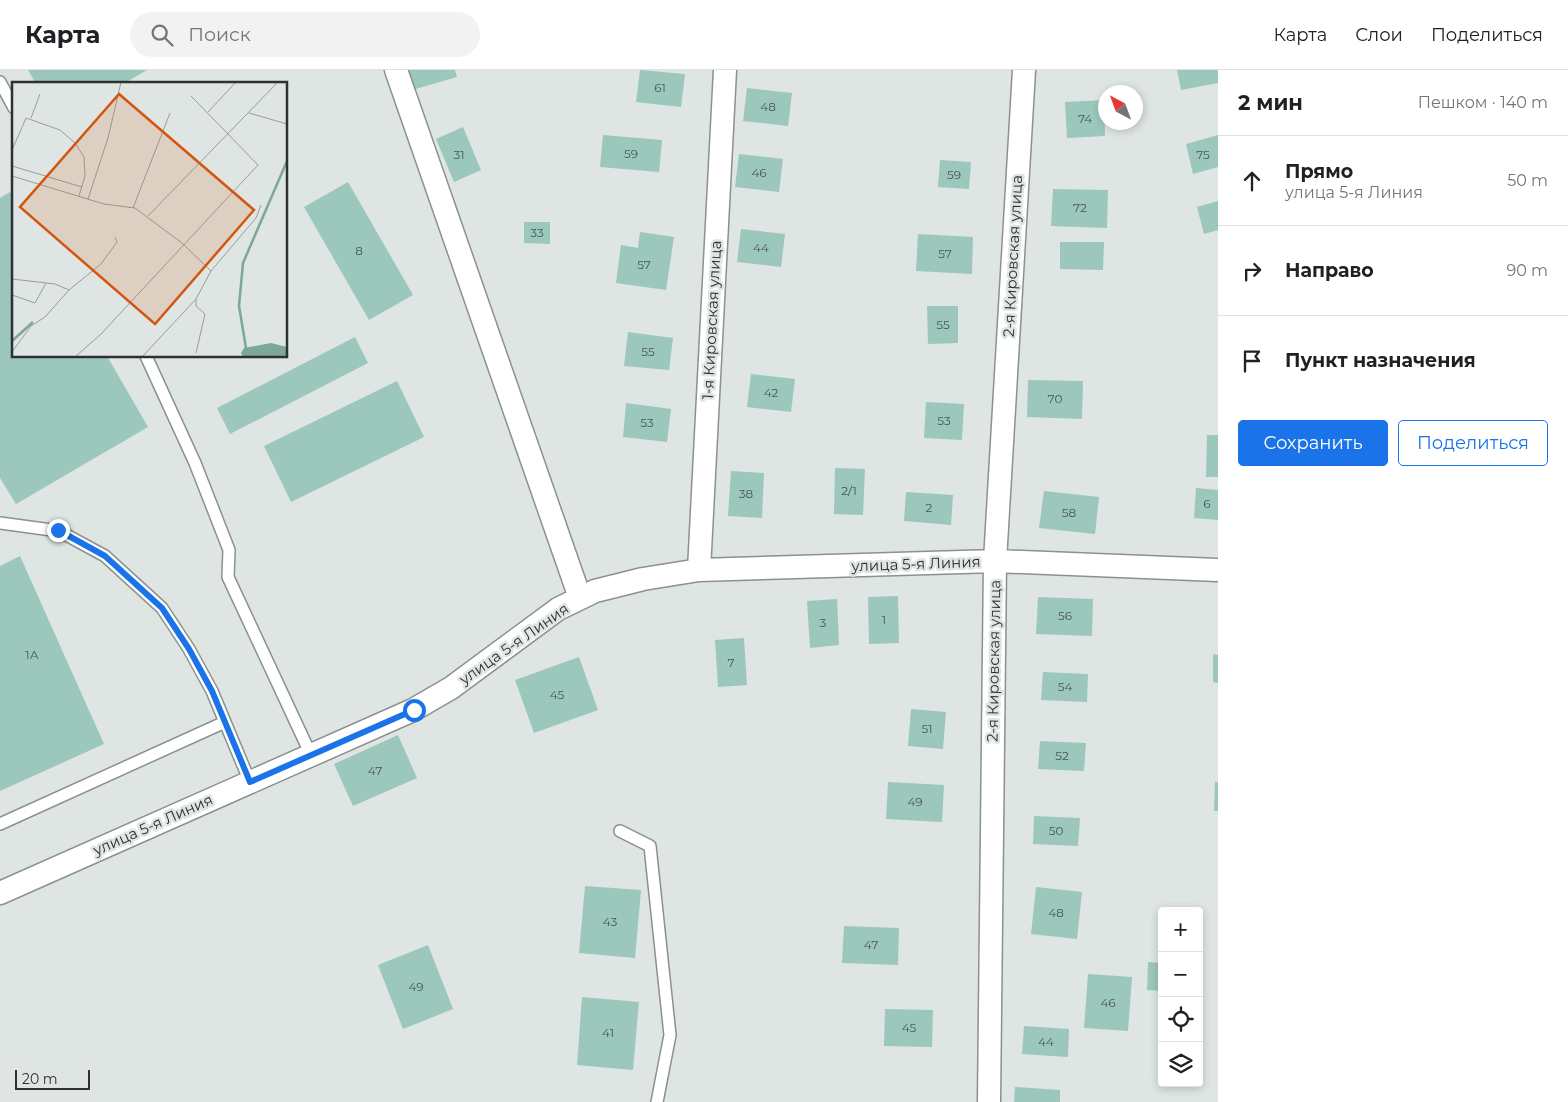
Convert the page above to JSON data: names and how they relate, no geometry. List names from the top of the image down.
{
  "streets": {
    "street": ["2-я Кировская улица", "1-я Кировская улица", "улица 5-я Линия"]
  },
  "crossings": [
    ["2-я Кировская улица", "улица 5-я Линия"],
    ["1-я Кировская улица", "улица 5-я Линия"]
  ],
  "house_numbers": [
    "61",
    "48",
    "74",
    "59",
    "31",
    "75",
    "46",
    "59",
    "72",
    "33",
    "44",
    "8",
    "57",
    "57",
    "55",
    "55",
    "42",
    "70",
    "53",
    "53",
    "2/1",
    "38",
    "6",
    "2",
    "58",
    "56",
    "1",
    "3",
    "1А",
    "7",
    "54",
    "45",
    "51",
    "52",
    "47",
    "49",
    "50",
    "48",
    "43",
    "47",
    "49",
    "46",
    "45",
    "41",
    "44"
  ],
  "scale_bar": "20 m",
  "north": "top left",
  "page": {
    "header": "Карта",
    "search": "Поиск",
    "nav": ["Карта", "Слои", "Поделиться"],
    "heading": ["2 мин", "Пешком · 140 m"],
    "list": [
      ["Прямо", "улица 5-я Линия", "50 m"],
      ["Направо", "90 m"],
      "Пункт назначения"
    ],
    "buttons": ["Сохранить", "Поделиться"],
    "map_buttons": ["+", "−"],
    "scale": "20 m"
  }
}
